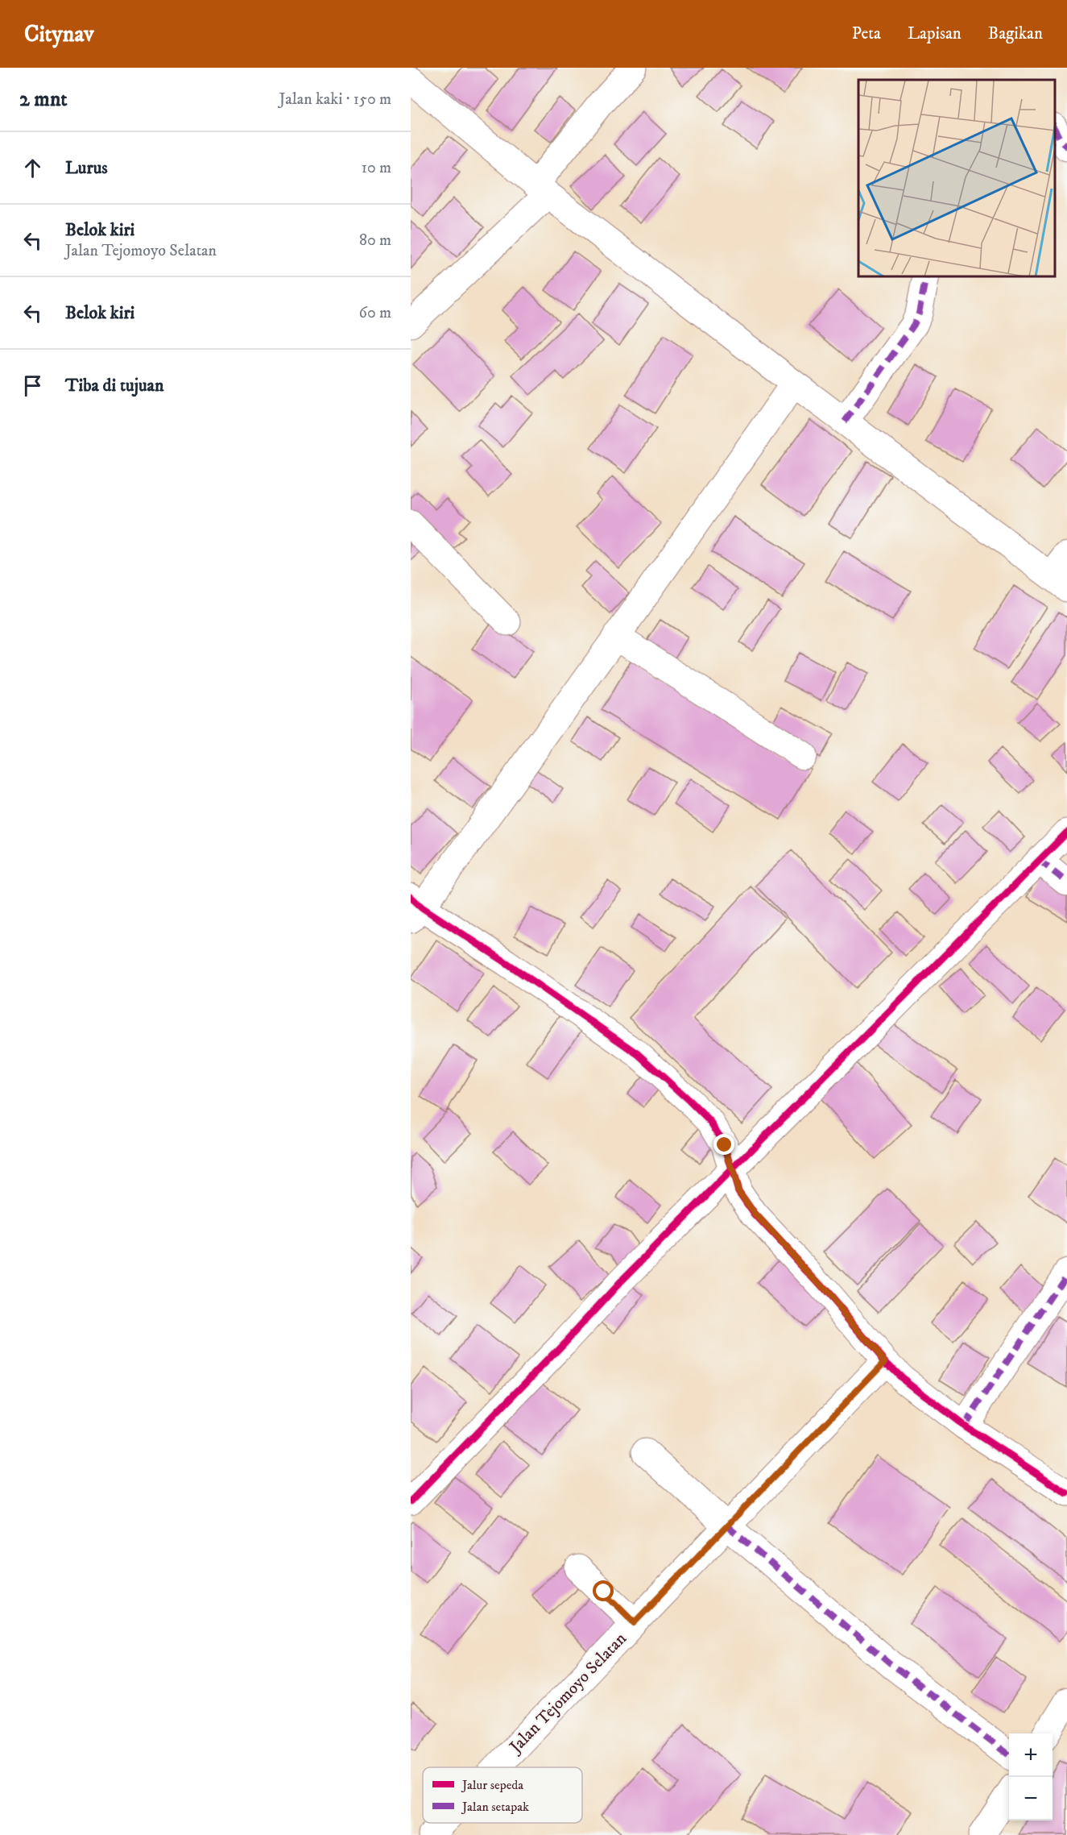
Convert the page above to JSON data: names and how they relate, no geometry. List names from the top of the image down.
{
  "streets": {
    "street": ["Jalan Tejomoyo Selatan"]
  },
  "legend": ["Jalur sepeda", "Jalan setapak"],
  "page": {
    "header": "Citynav",
    "nav": ["Peta", "Lapisan", "Bagikan"],
    "heading": ["2 mnt", "Jalan kaki · 150 m"],
    "list": [
      ["Lurus", "10 m"],
      ["Belok kiri", "Jalan Tejomoyo Selatan", "80 m"],
      ["Belok kiri", "60 m"],
      "Tiba di tujuan"
    ],
    "map_buttons": ["+", "−"]
  }
}
